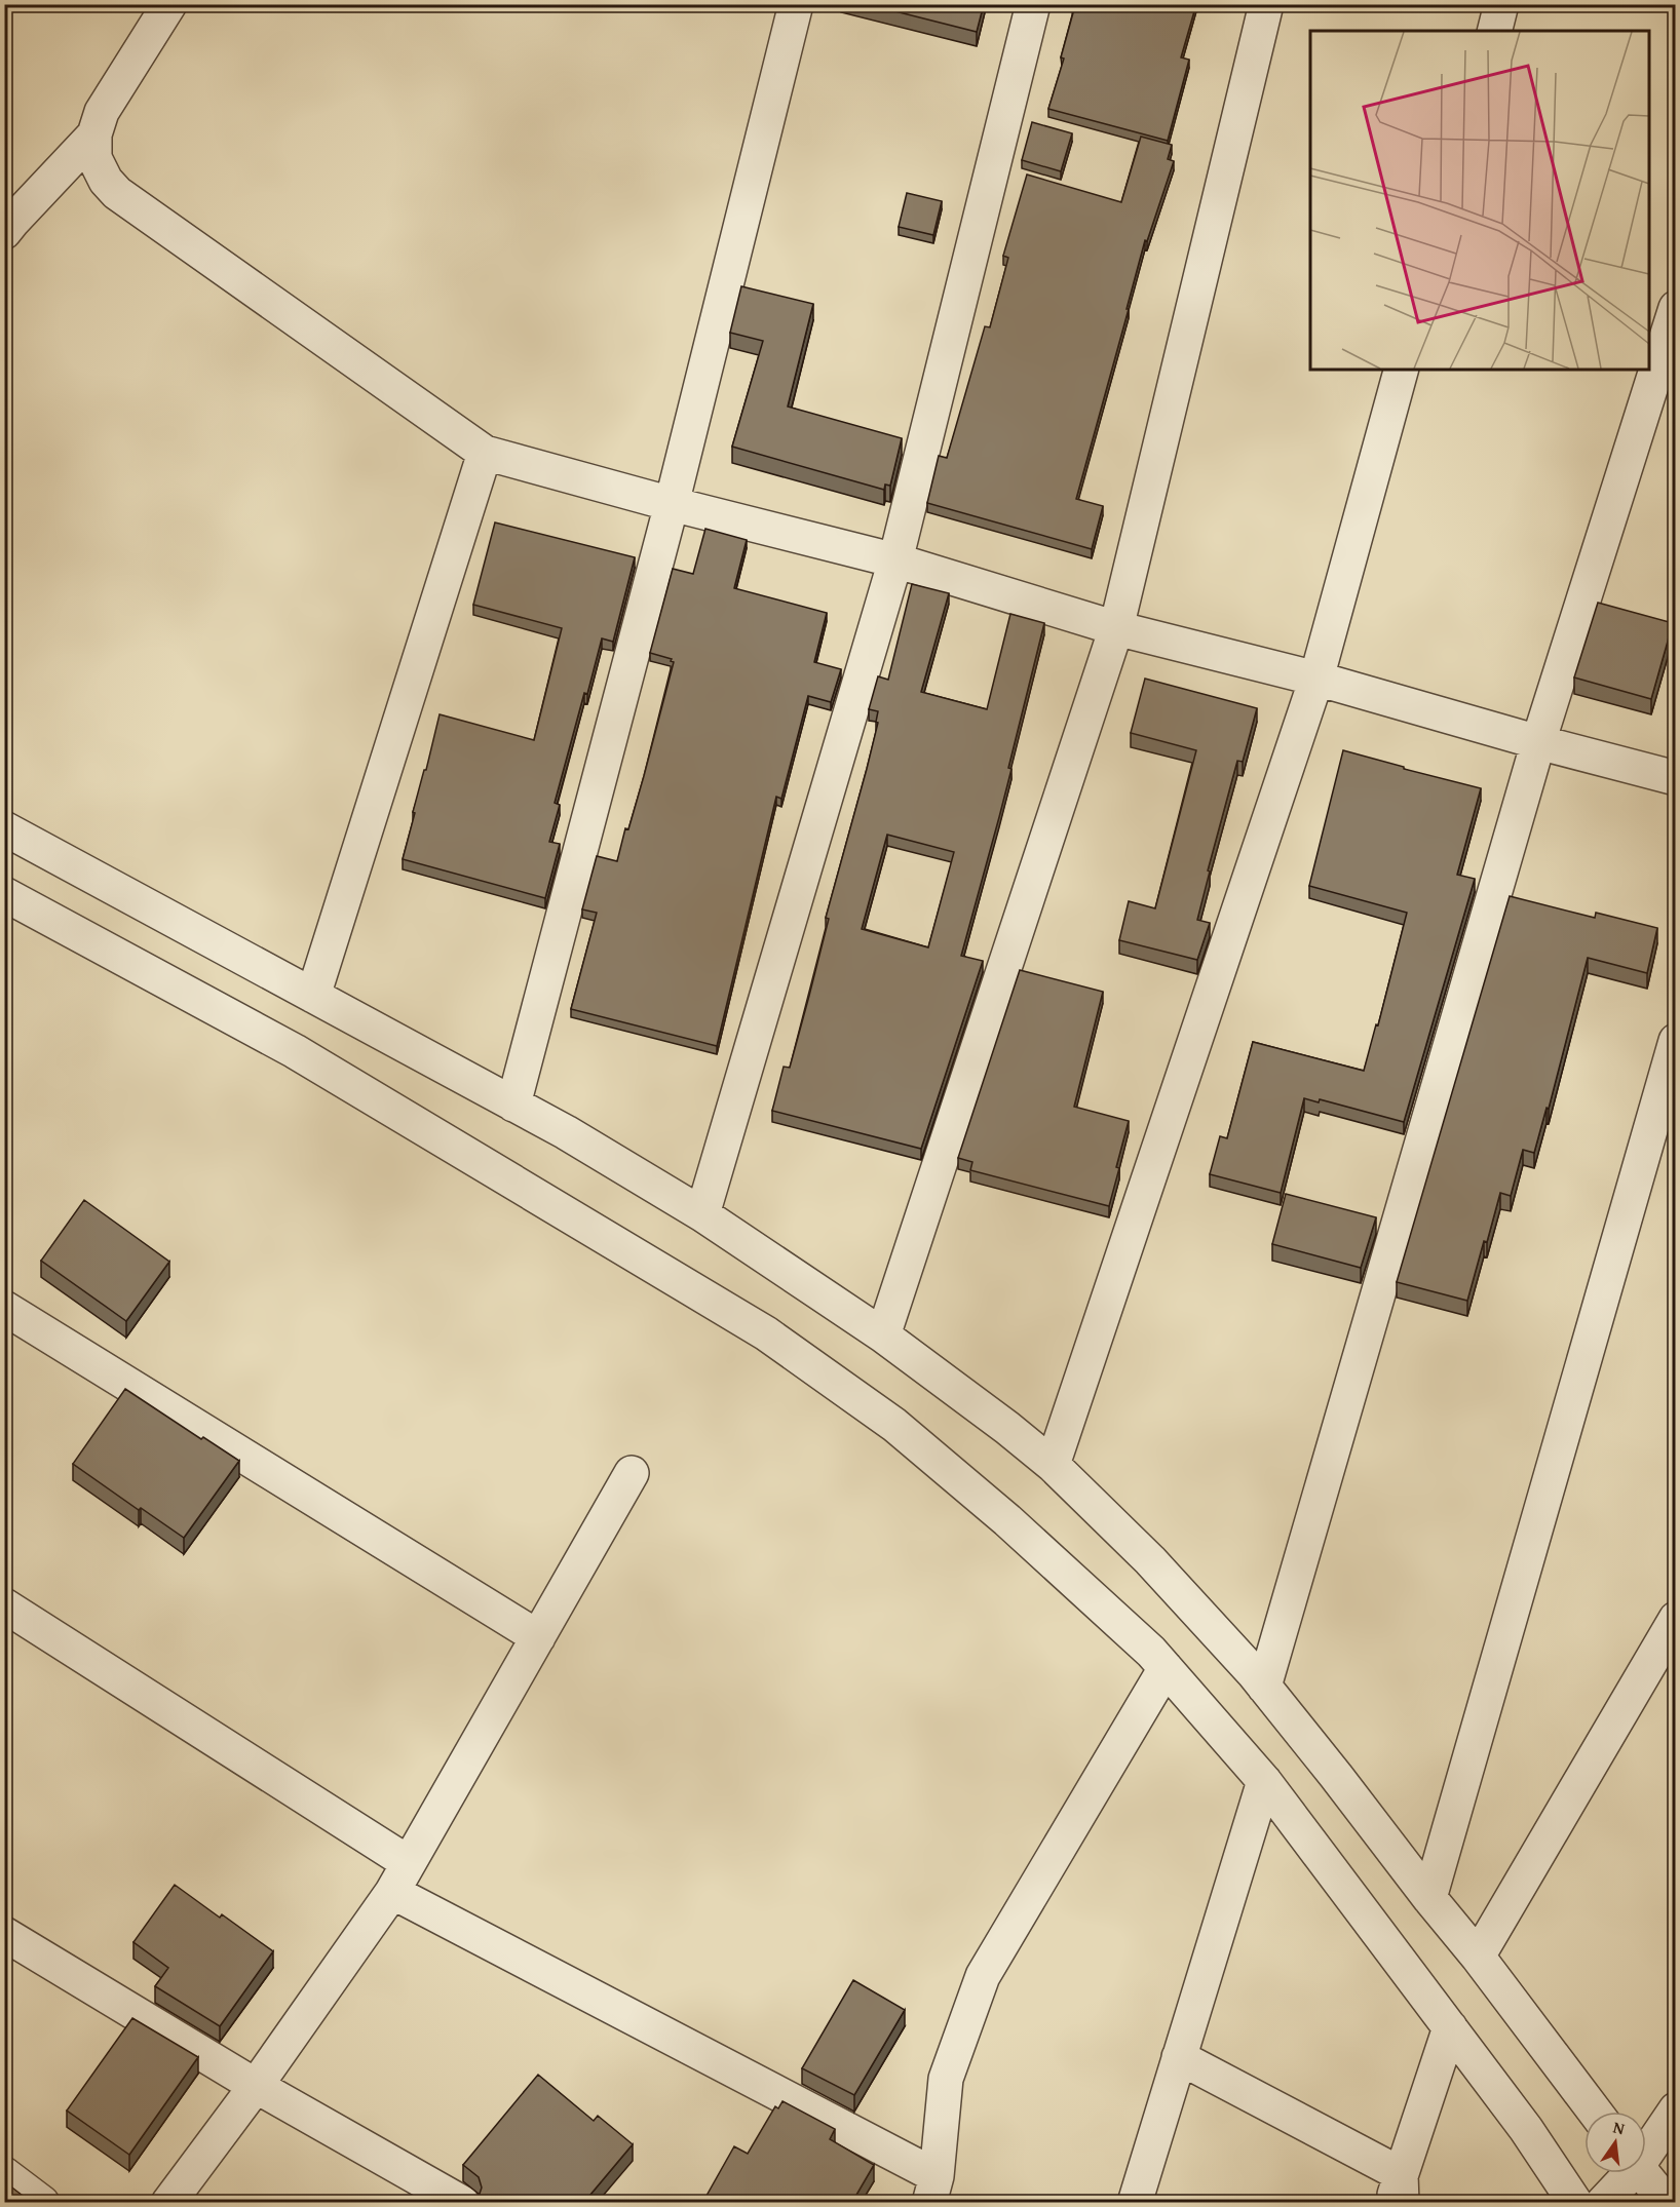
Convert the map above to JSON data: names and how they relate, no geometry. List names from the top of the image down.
{
  "north": "top"
}
